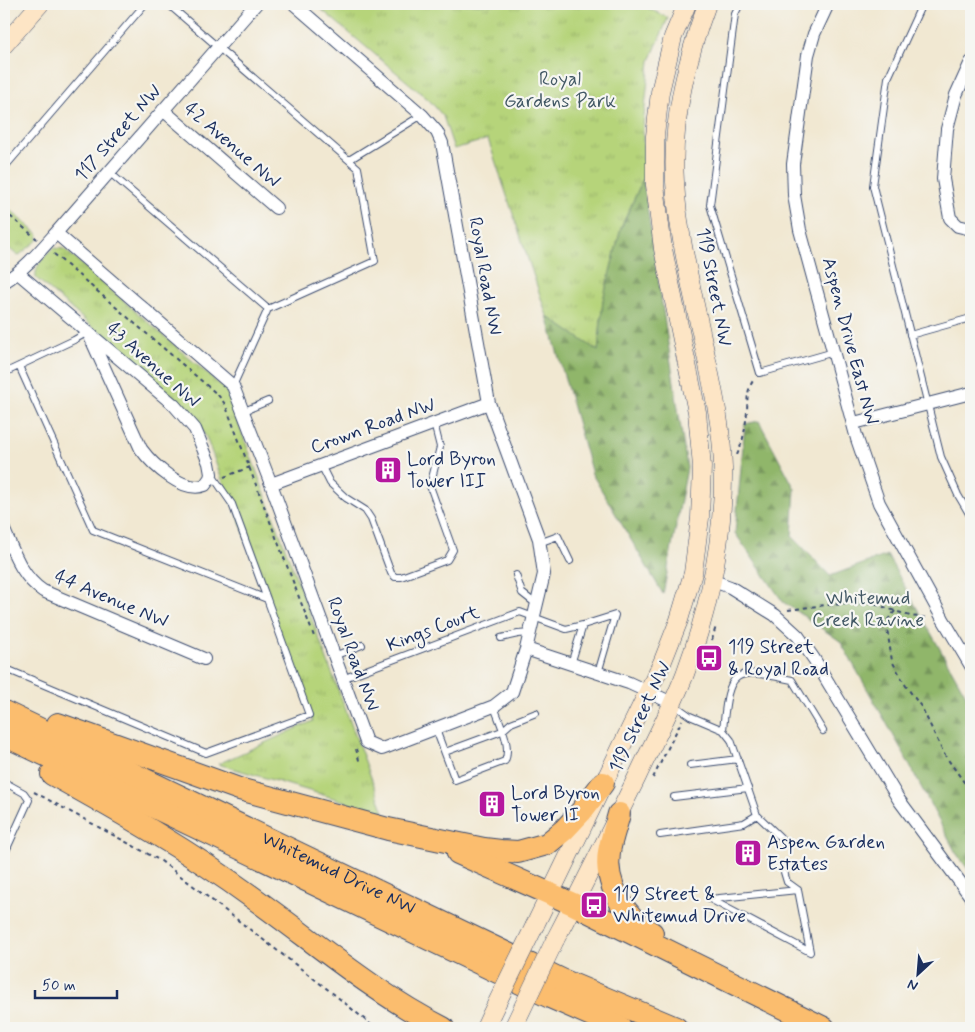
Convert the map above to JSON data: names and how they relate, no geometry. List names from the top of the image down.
{
  "streets": {
    "highway": ["Whitemud Drive NW"],
    "main road": ["119 Street NW"],
    "street": [
      "117 Street NW",
      "42 Avenue NW",
      "Royal Road NW",
      "Aspen Drive East NW",
      "43 Avenue NW",
      "Crown Road NW",
      "44 Avenue NW"
    ],
    "lane": ["Kings Court"]
  },
  "crossings": [
    ["117 Street NW", "42 Avenue NW"],
    ["117 Street NW", "43 Avenue NW"],
    ["Royal Road NW", "43 Avenue NW"],
    ["Royal Road NW", "Crown Road NW"],
    ["Royal Road NW", "Kings Court"]
  ],
  "parks": ["Royal Gardens Park", "Whitemud Creek Ravine"],
  "places": {
    "building": ["Lord Byron Tower III", "Lord Byron Tower II", "Aspen Garden Estates"],
    "bus stop": ["119 Street & Royal Road", "119 Street & Whitemud Drive"]
  },
  "scale_bar": "50 m",
  "north": "bottom left"
}
